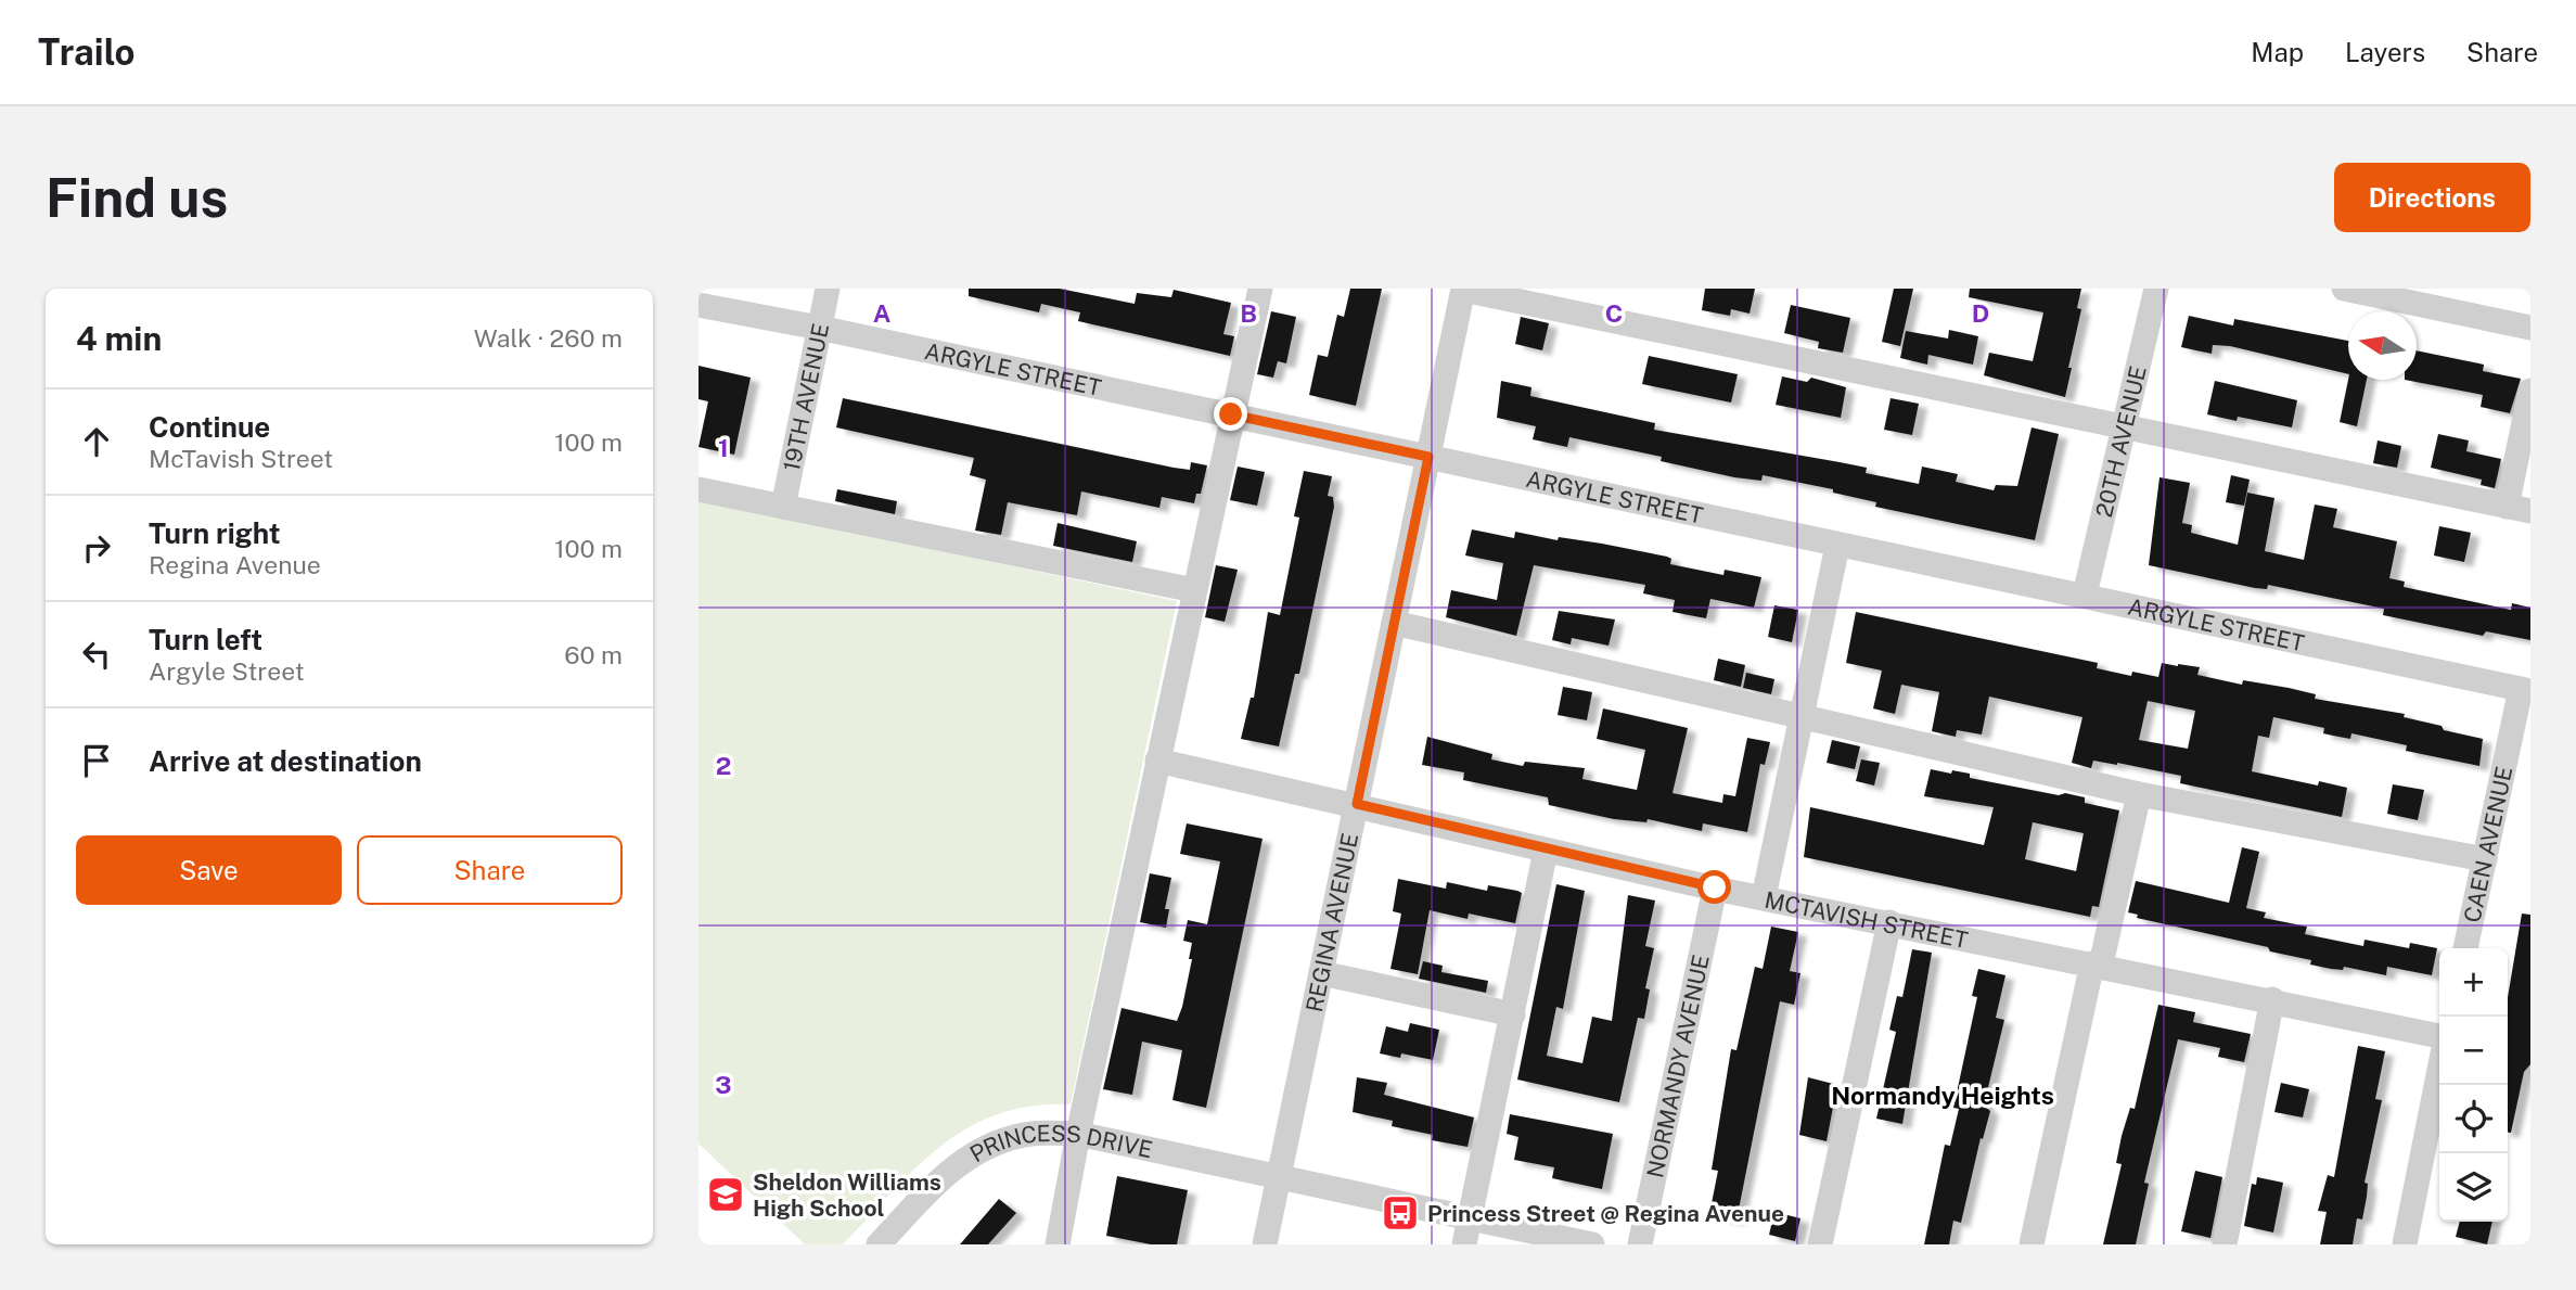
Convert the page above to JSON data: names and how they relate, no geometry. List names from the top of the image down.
{
  "streets": {
    "street": [
      "ARGYLE STREET",
      "19TH AVENUE",
      "20TH AVENUE",
      "CAEN AVENUE",
      "MCTAVISH STREET",
      "REGINA AVENUE",
      "NORMANDY AVENUE",
      "PRINCESS DRIVE"
    ]
  },
  "crossings": [
    ["ARGYLE STREET", "19TH AVENUE"],
    ["ARGYLE STREET", "20TH AVENUE"],
    ["ARGYLE STREET", "CAEN AVENUE"],
    ["ARGYLE STREET", "REGINA AVENUE"],
    ["MCTAVISH STREET", "REGINA AVENUE"],
    ["MCTAVISH STREET", "NORMANDY AVENUE"],
    ["REGINA AVENUE", "PRINCESS DRIVE"]
  ],
  "districts": ["Normandy Heights"],
  "places": {
    "school or university": ["Sheldon Williams High School"],
    "bus stop": ["Princess Street @ Regina Avenue"]
  },
  "north": "left",
  "page": {
    "header": "Trailo",
    "nav": ["Map", "Layers", "Share"],
    "buttons": [
      "Directions",
      ["Save", "Share"]
    ],
    "title": "Find us",
    "heading": ["4 min", "Walk · 260 m"],
    "list": [
      ["Continue", "McTavish Street", "100 m"],
      ["Turn right", "Regina Avenue", "100 m"],
      ["Turn left", "Argyle Street", "60 m"],
      "Arrive at destination"
    ],
    "map_buttons": ["+", "−"]
  },
  "grid": {
    "columns": [
      "A",
      "B",
      "C",
      "D"
    ],
    "rows": ["1", "2", "3"]
  }
}
